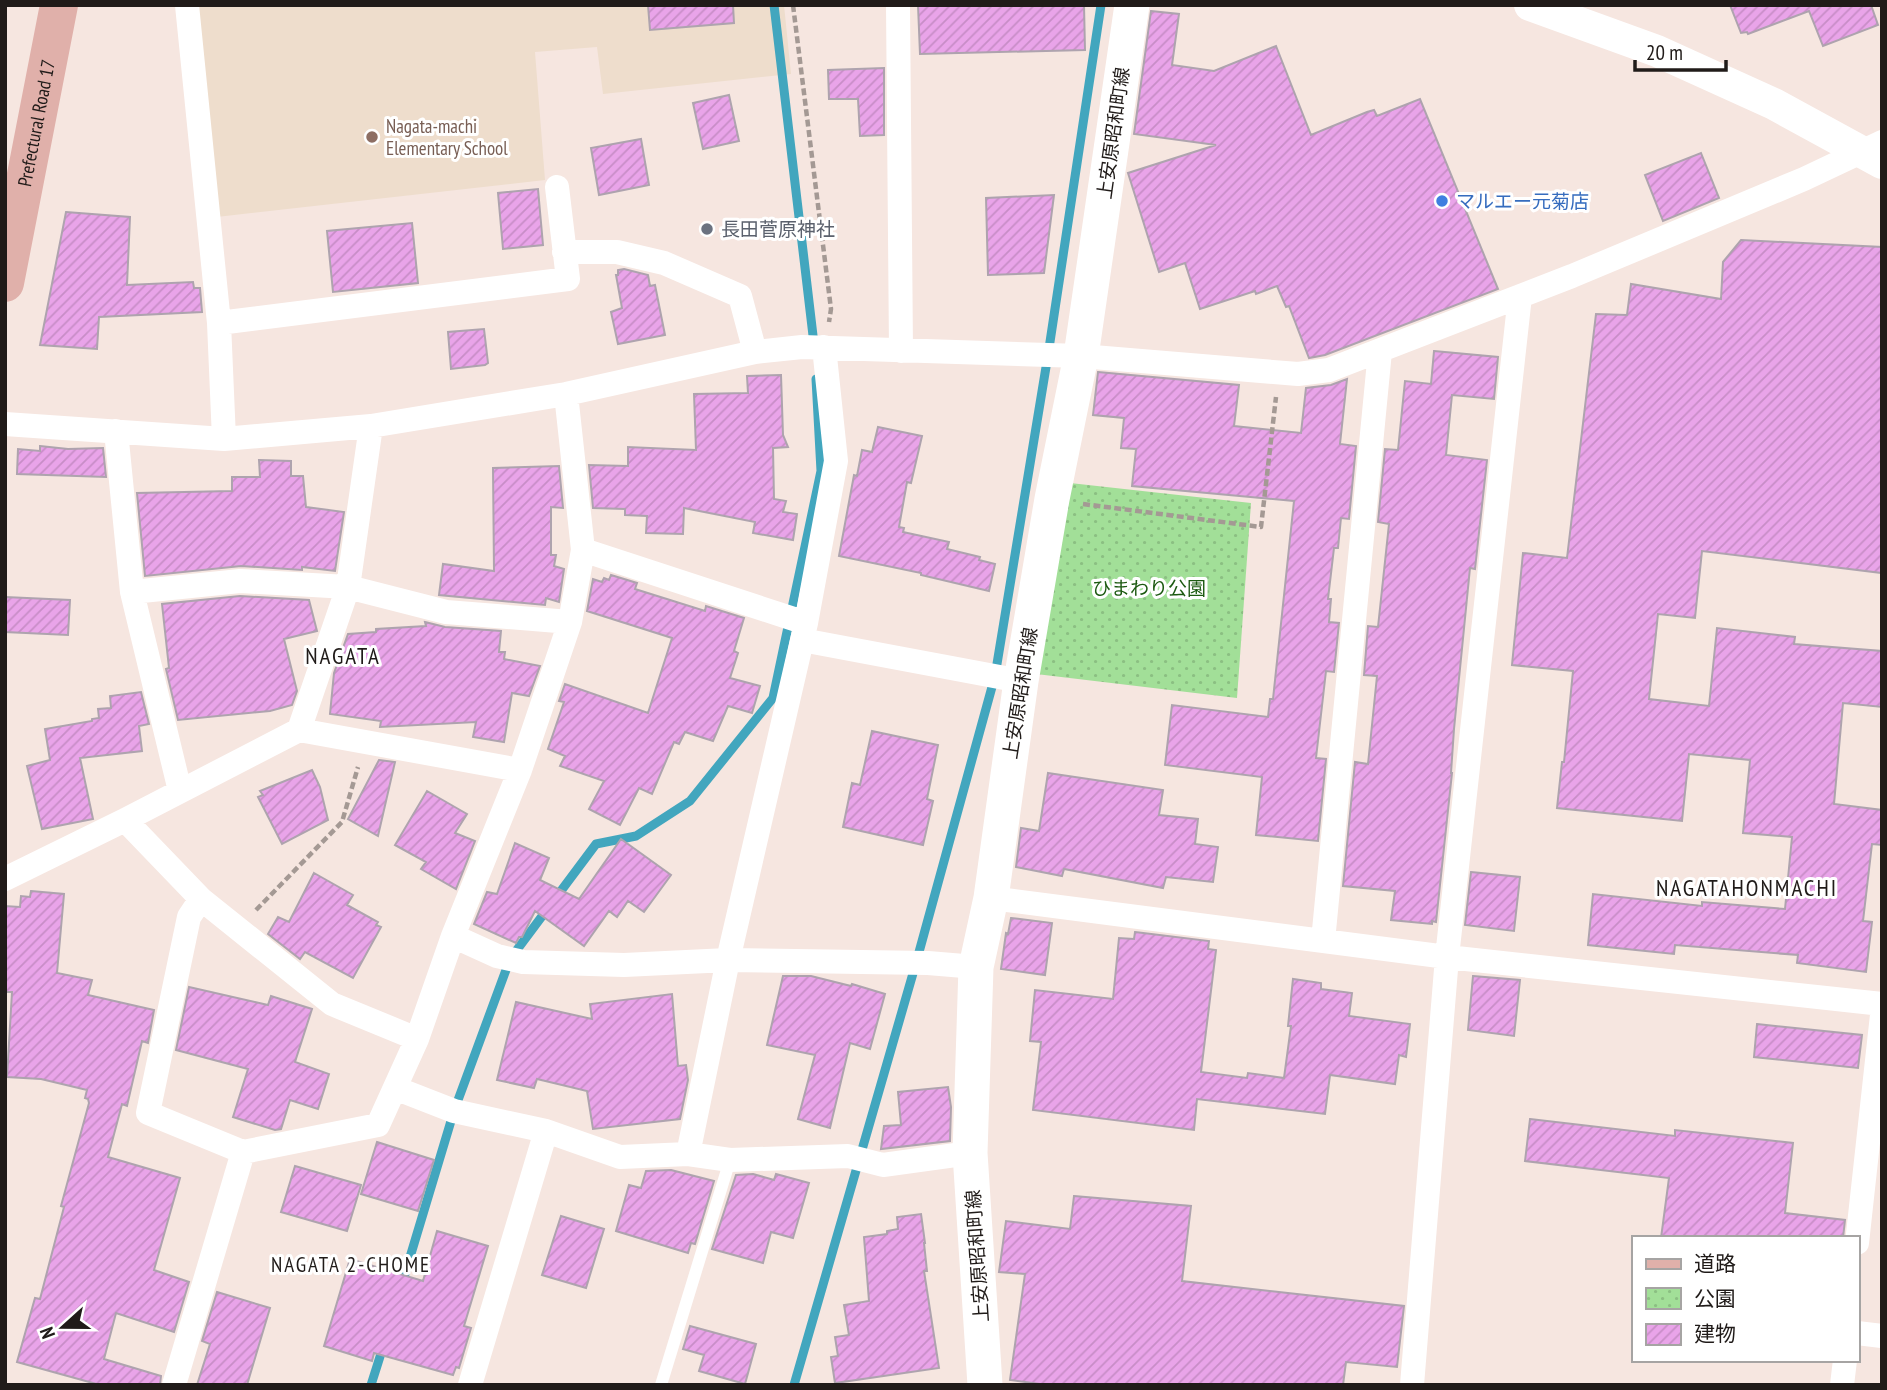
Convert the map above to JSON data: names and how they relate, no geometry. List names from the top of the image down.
{
  "streets": {
    "main road": ["Prefectural Road 17", "上安原昭和町線"]
  },
  "districts": ["NAGATA", "NAGATAHONMACHI", "NAGATA 2-CHOME"],
  "parks": ["ひまわり公園"],
  "places": ["Nagata-machi Elementary School", "マルエー元菊店", "長田菅原神社"],
  "legend": ["道路", "公園", "建物"],
  "scale_bar": "20 m",
  "north": "left"
}
